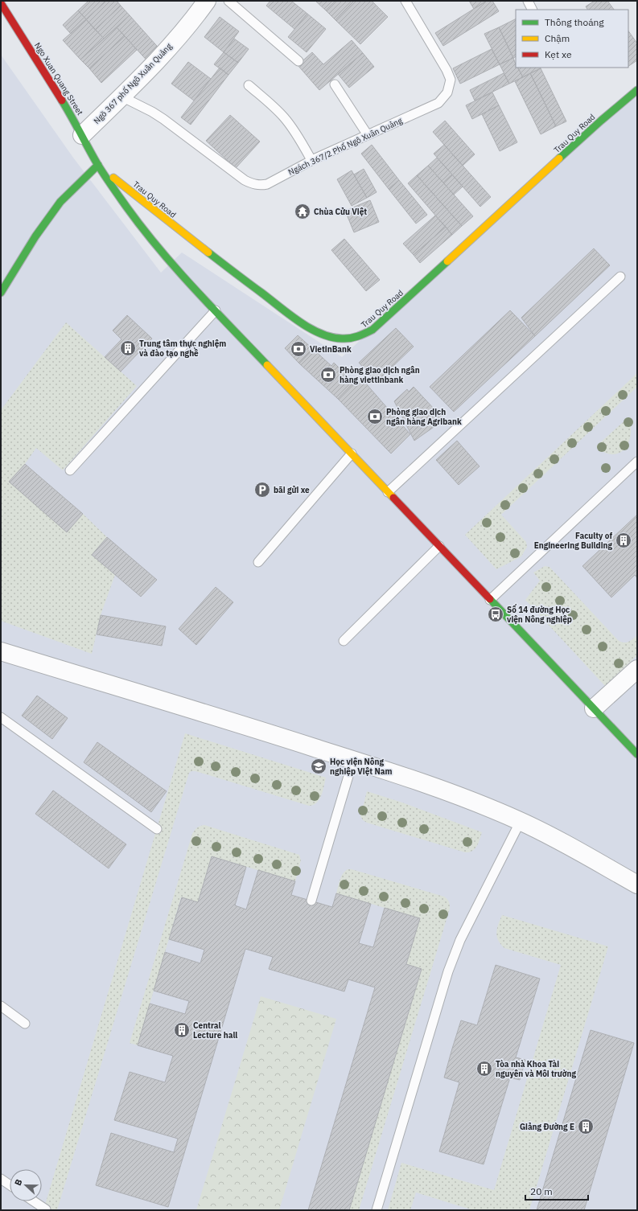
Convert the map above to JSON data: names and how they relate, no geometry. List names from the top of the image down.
{
  "streets": {
    "street": ["Ngo Xuan Quang Street", "Ngõ 367 phố Ngô Xuân Quảng", "Trau Quy Road"],
    "lane": ["Ngách 367/2 Phố Ngô Xuân Quảng"]
  },
  "crossings": [
    ["Ngo Xuan Quang Street", "Ngõ 367 phố Ngô Xuân Quảng"],
    ["Ngo Xuan Quang Street", "Trau Quy Road"],
    ["Ngõ 367 phố Ngô Xuân Quảng", "Ngách 367/2 Phố Ngô Xuân Quảng"]
  ],
  "places": {
    "temple": ["Chùa Cửu Việt"],
    "building": [
      "Trung tâm thực nghiệm và đào tạo nghề",
      "Faculty of Engineering Building",
      "Central Lecture hall",
      "Tòa nhà Khoa Tài nguyên và Môi trường",
      "Giảng Đường E"
    ],
    "bank": ["VietinBank", "Phòng giao dịch ngân hàng viettinbank", "Phòng giao dịch ngân hàng Agribank"],
    "parking": ["bãi gửi xe"],
    "bus stop": ["Số 14 đường Học viện Nông nghiệp"],
    "school or university": ["Học viện Nông nghiệp Việt Nam"]
  },
  "legend": ["Thông thoáng", "Chậm", "Kẹt xe"],
  "scale_bar": "20 m",
  "north": "left"
}
